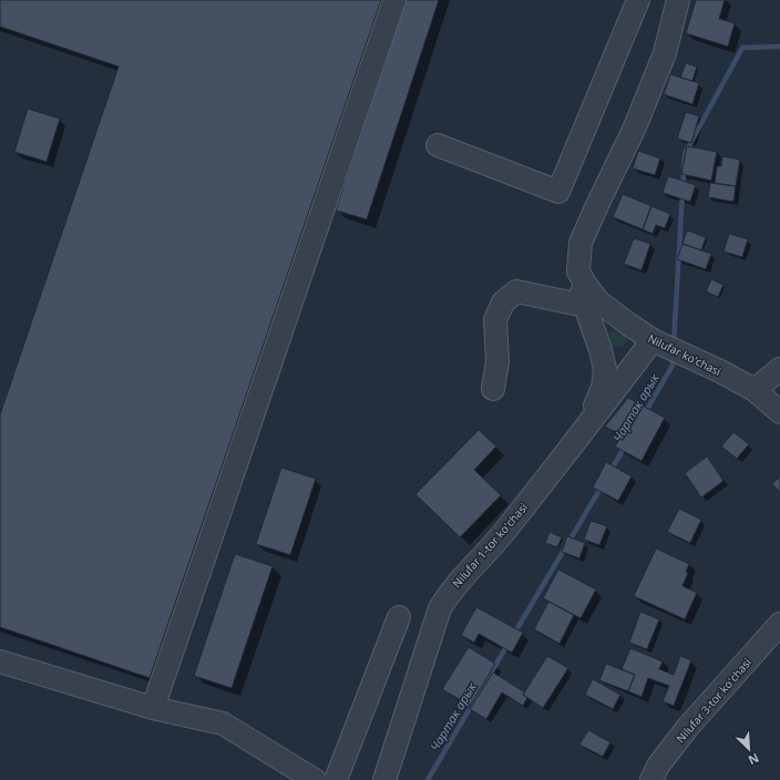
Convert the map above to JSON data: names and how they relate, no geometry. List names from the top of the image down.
{
  "streets": {
    "street": ["Nilufar ko'chasi", "Nilufar 1-tor ko'chasi", "Nilufar 3-tor ko'chasi"]
  },
  "crossings": [
    ["Nilufar ko'chasi", "Nilufar 1-tor ko'chasi"]
  ],
  "water": ["Чартак арык"],
  "north": "bottom right"
}
